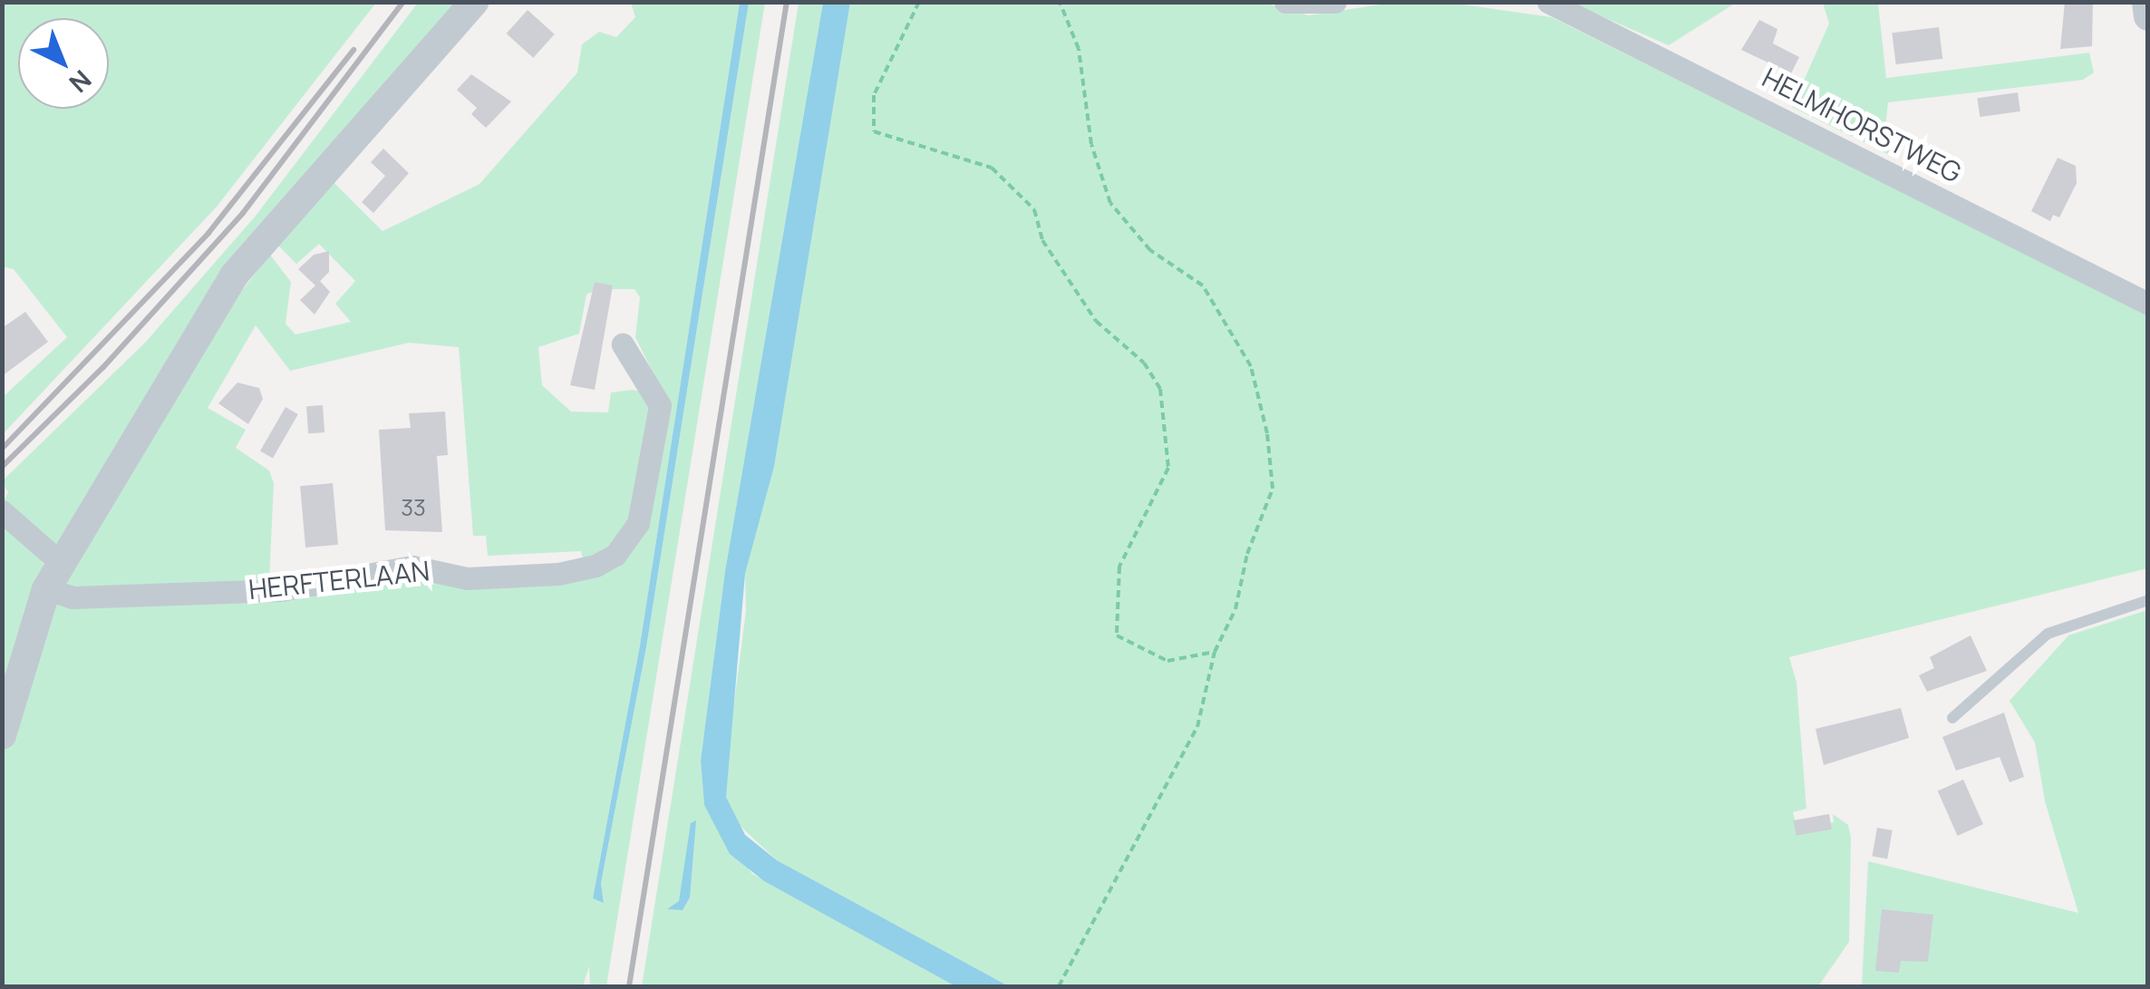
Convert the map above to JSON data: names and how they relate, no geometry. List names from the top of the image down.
{
  "streets": {
    "street": ["HELMHORSTWEG", "HERFTERLAAN"]
  },
  "house_numbers": ["33"],
  "north": "bottom right"
}
